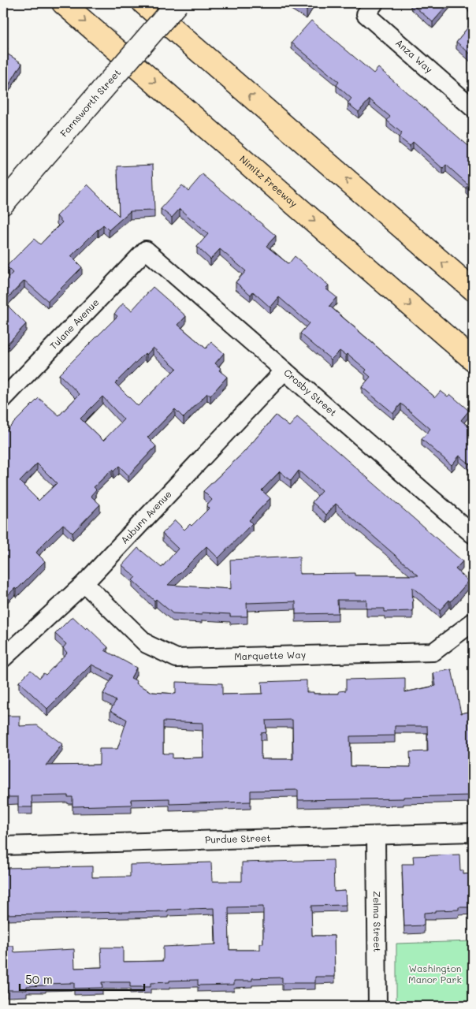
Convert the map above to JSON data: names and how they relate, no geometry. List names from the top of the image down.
{
  "streets": {
    "highway": ["Nimitz Freeway"],
    "street": [
      "Anza Way",
      "Farnsworth Street",
      "Tulane Avenue",
      "Crosby Street",
      "Auburn Avenue",
      "Marquette Way",
      "Purdue Street",
      "Zelma Street"
    ]
  },
  "crossings": [
    ["Tulane Avenue", "Crosby Street"],
    ["Crosby Street", "Auburn Avenue"],
    ["Auburn Avenue", "Marquette Way"],
    ["Purdue Street", "Zelma Street"]
  ],
  "parks": ["Washington Manor Park"],
  "scale_bar": "50 m"
}
